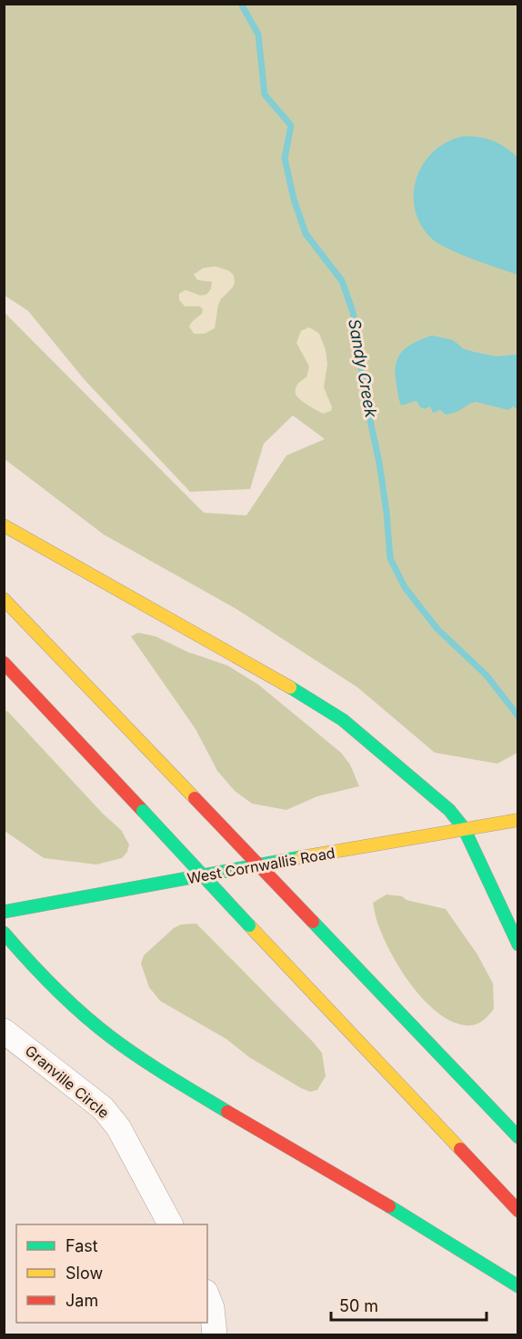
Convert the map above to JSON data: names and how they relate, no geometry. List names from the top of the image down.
{
  "streets": {
    "main road": ["West Cornwallis Road"],
    "street": ["Granville Circle"]
  },
  "water": ["Sandy Creek"],
  "legend": ["Fast", "Slow", "Jam"],
  "scale_bar": "50 m"
}
